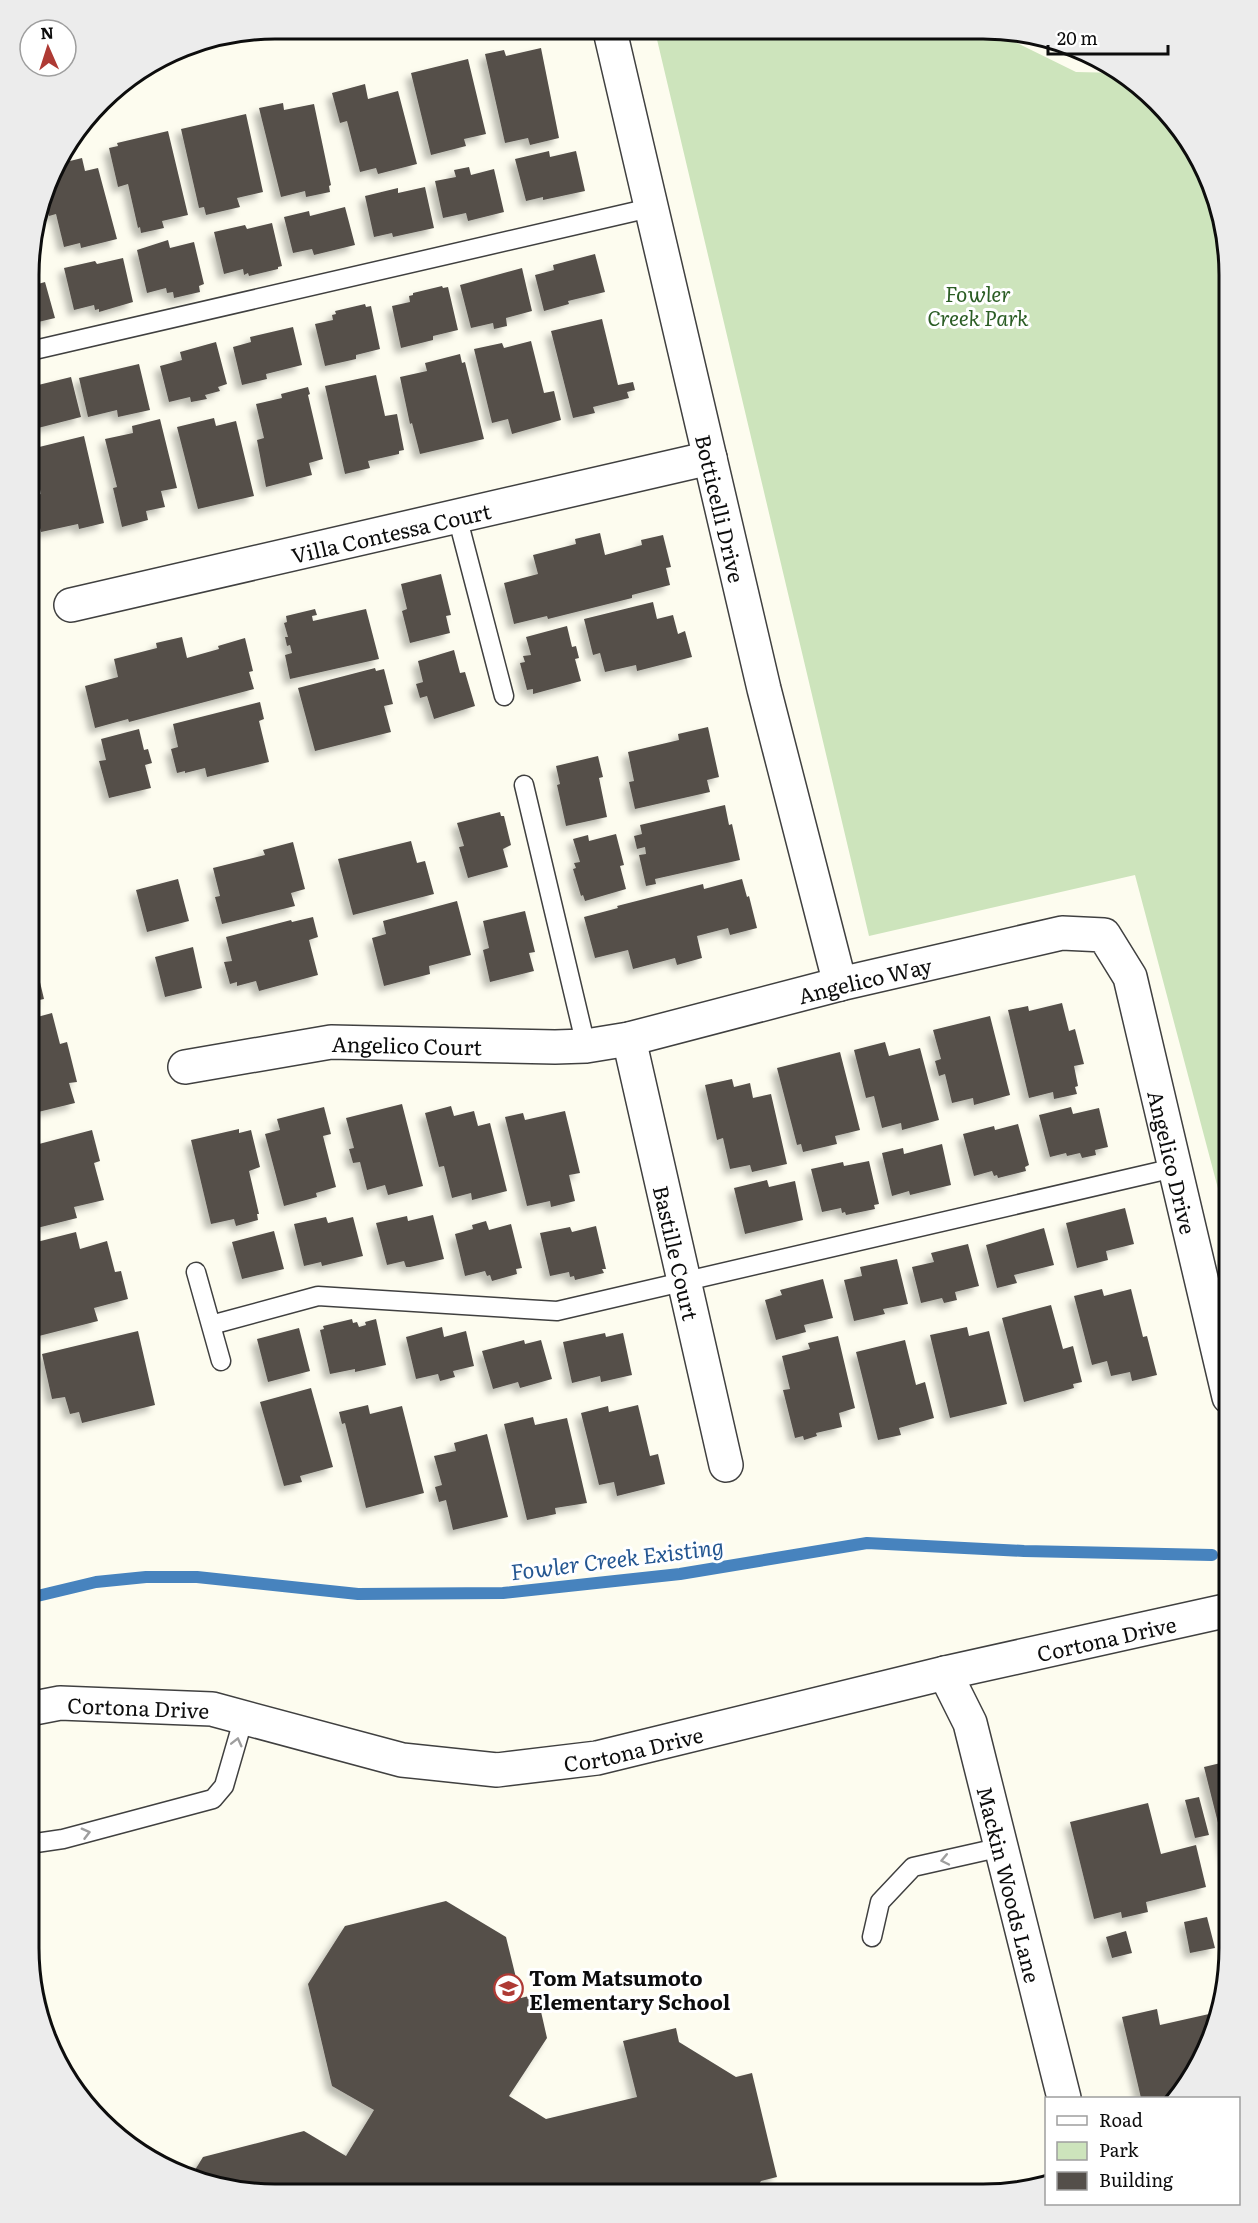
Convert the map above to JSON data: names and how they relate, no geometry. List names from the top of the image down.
{
  "streets": {
    "street": [
      "Botticelli Drive",
      "Villa Contessa Court",
      "Angelico Way",
      "Angelico Court",
      "Angelico Drive",
      "Bastille Court",
      "Cortona Drive",
      "Mackin Woods Lane"
    ]
  },
  "crossings": [
    ["Botticelli Drive", "Villa Contessa Court"],
    ["Botticelli Drive", "Angelico Way"],
    ["Angelico Way", "Angelico Court"],
    ["Angelico Way", "Angelico Drive"],
    ["Angelico Way", "Bastille Court"],
    ["Angelico Court", "Bastille Court"],
    ["Cortona Drive", "Mackin Woods Lane"]
  ],
  "water": ["Fowler Creek Existing"],
  "parks": ["Fowler Creek Park"],
  "places": {
    "school or university": ["Tom Matsumoto Elementary School"]
  },
  "legend": ["Road", "Park", "Building"],
  "scale_bar": "20 m",
  "north": "top"
}
